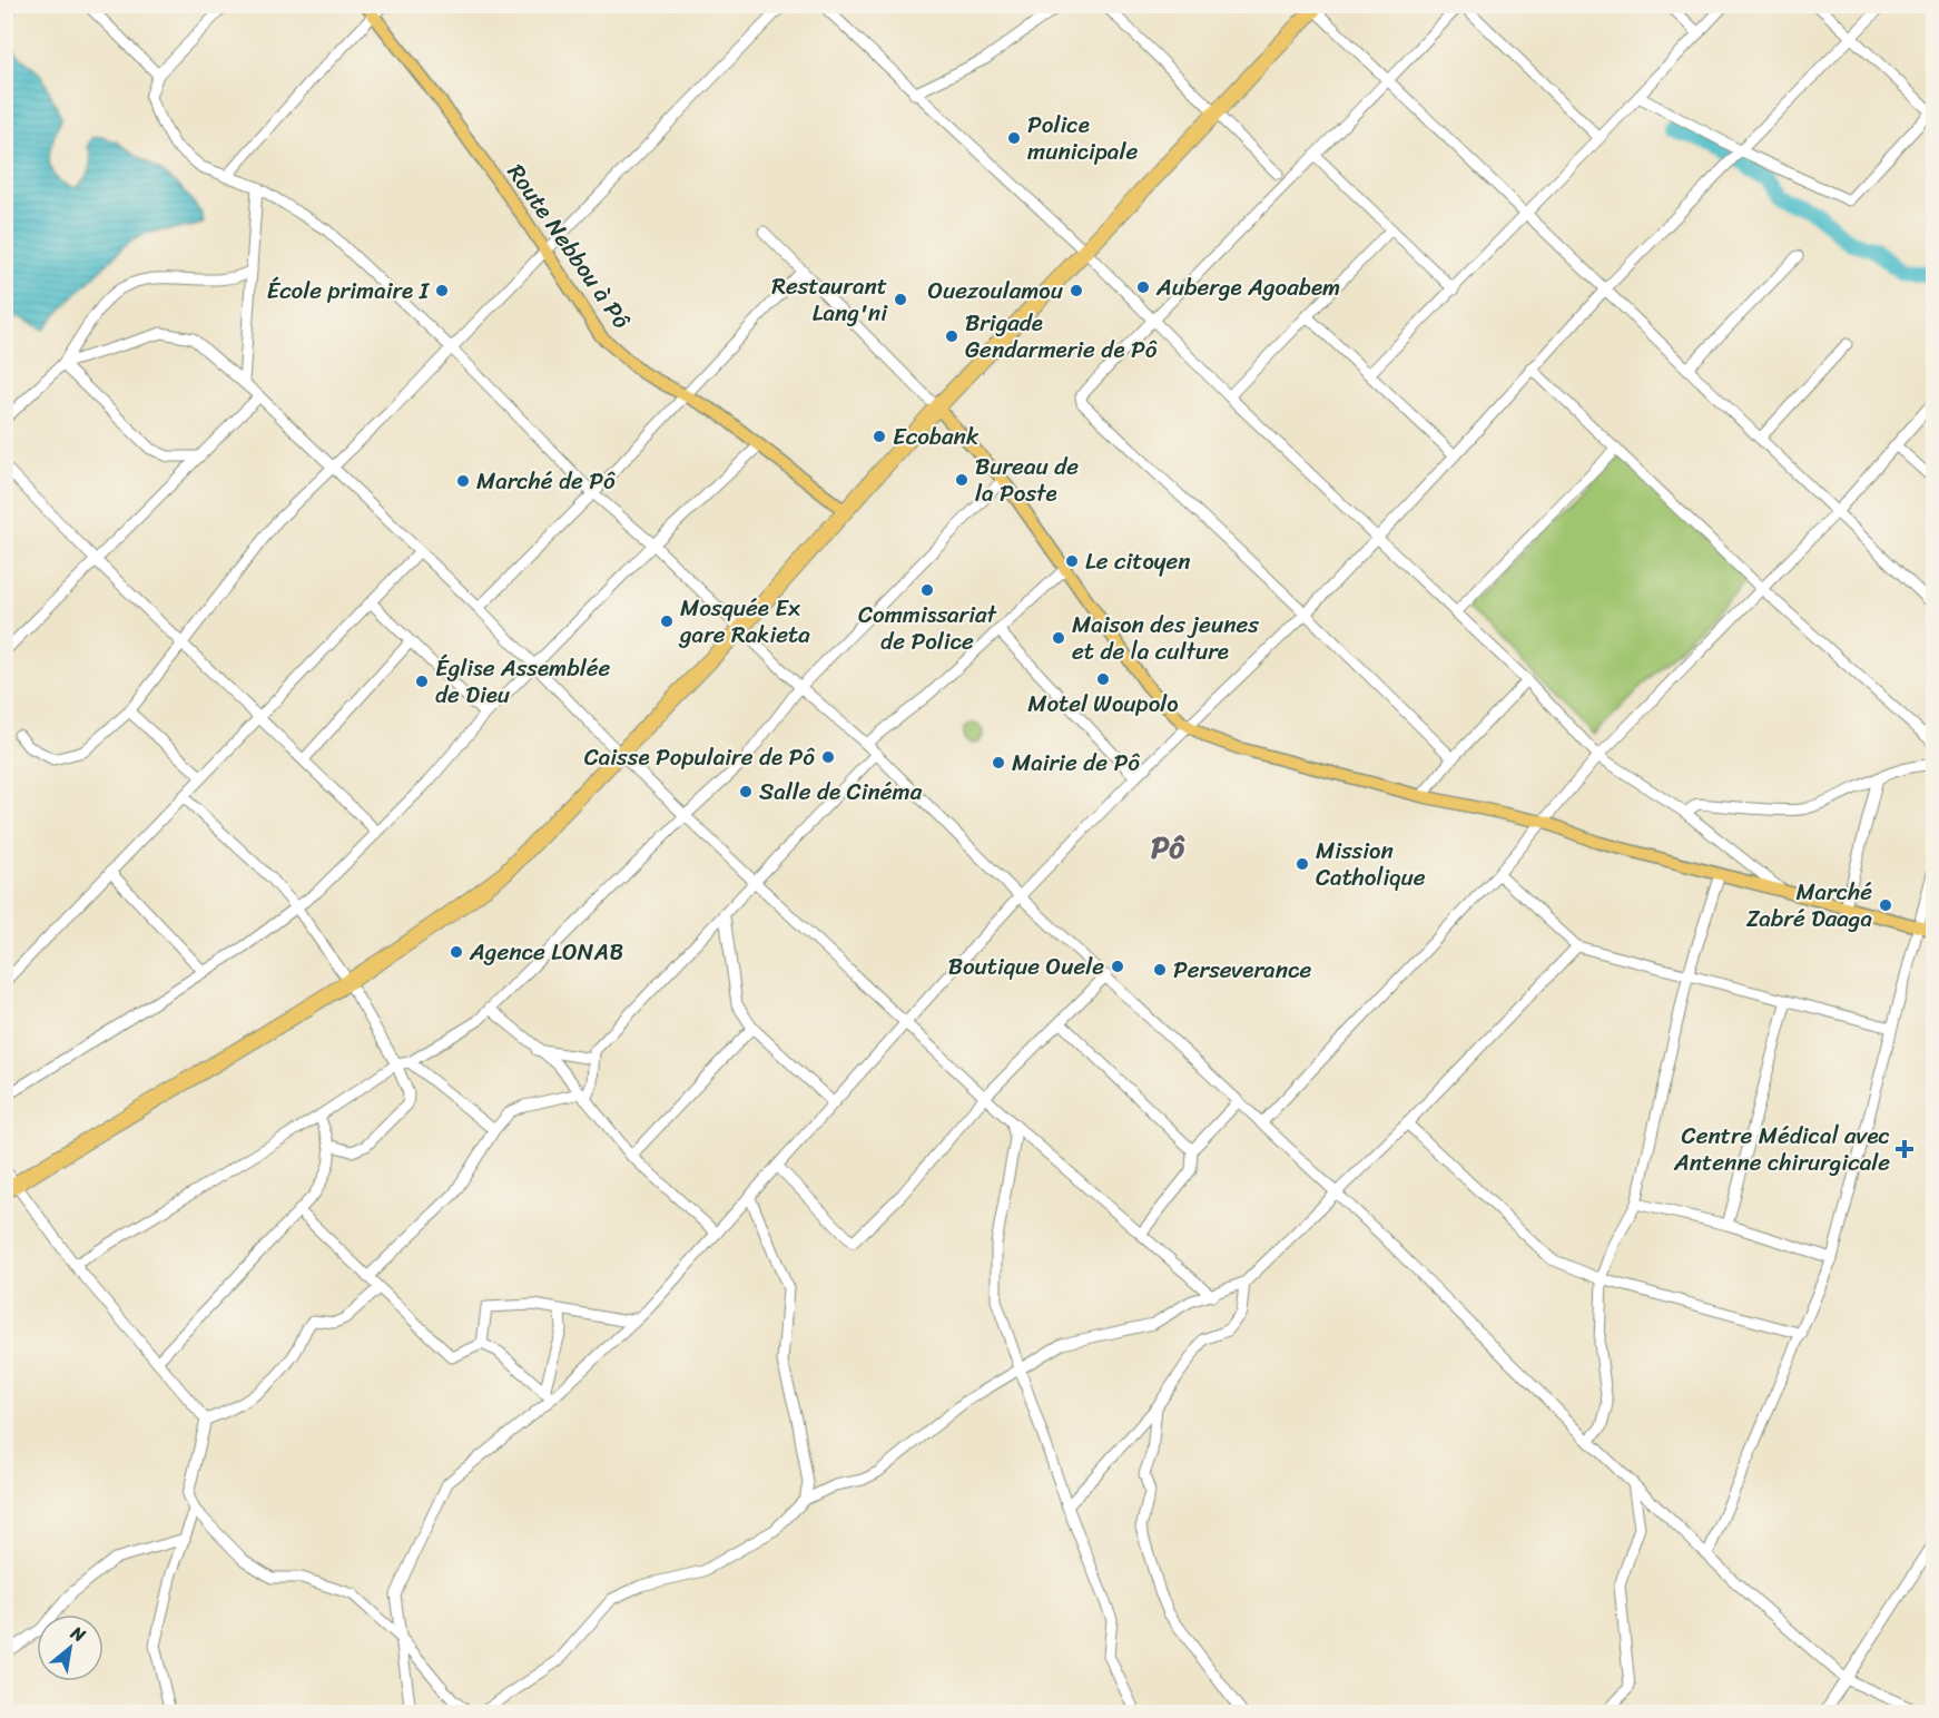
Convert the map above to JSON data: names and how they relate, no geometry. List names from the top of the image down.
{
  "streets": {
    "main road": ["Route Nebbou à Pô"]
  },
  "districts": ["Pô"],
  "places": {
    "other": [
      "Police municipale",
      "Auberge Agoabem",
      "École primaire I",
      "Ouezoulamou",
      "Restaurant Lang'ni",
      "Brigade Gendarmerie de Pô",
      "Ecobank",
      "Bureau de la Poste",
      "Marché de Pô",
      "Le citoyen",
      "Commissariat de Police",
      "Mosquée Ex gare Rakieta",
      "Maison des jeunes et de la culture",
      "Motel Woupolo",
      "Église Assemblée de Dieu",
      "Caisse Populaire de Pô",
      "Mairie de Pô",
      "Salle de Cinéma",
      "Mission Catholique",
      "Marché Zabré Daaga",
      "Agence LONAB",
      "Boutique Ouele",
      "Perseverance"
    ],
    "health": ["Centre Médical avec Antenne chirurgicale"]
  },
  "north": "top right"
}
